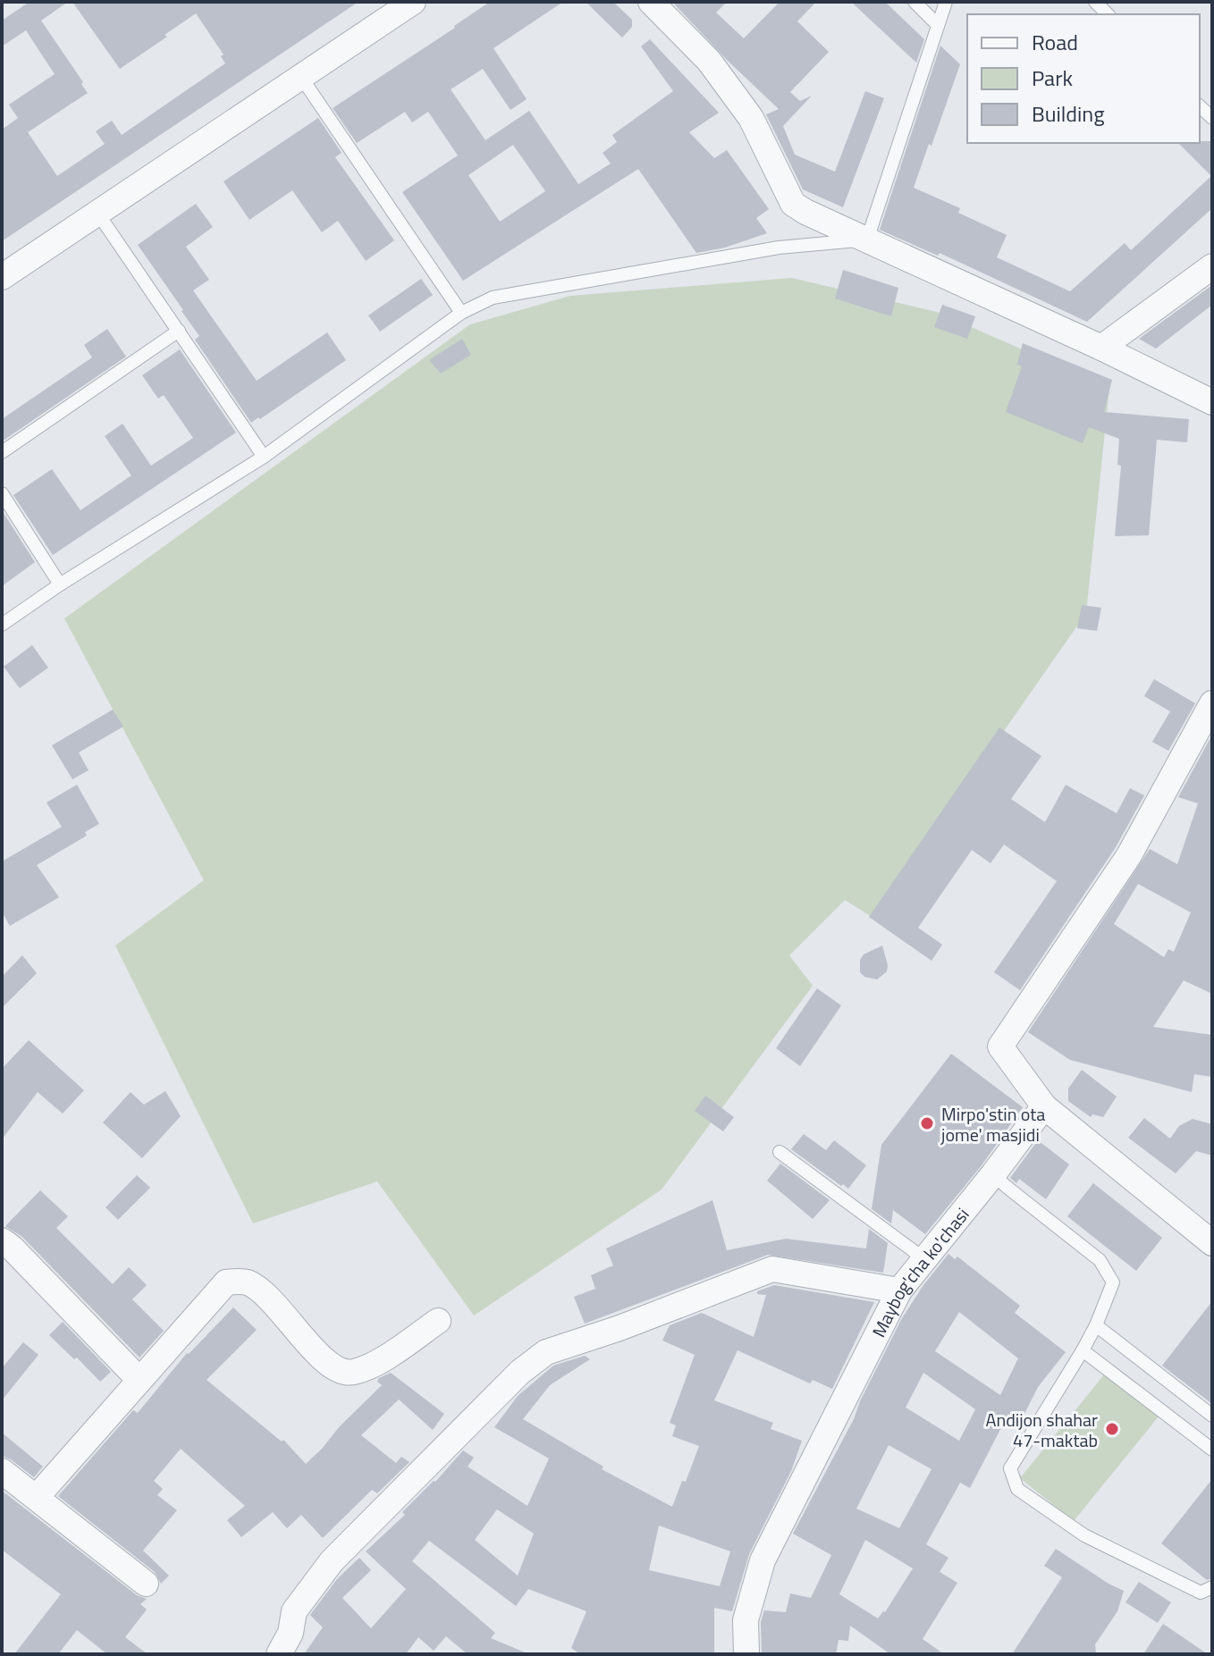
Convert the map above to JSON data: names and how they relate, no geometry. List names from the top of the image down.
{
  "streets": {
    "street": ["Maybog'cha ko'chasi"]
  },
  "places": ["Mirpo'stin ota jome' masjidi", "Andijon shahar 47-maktab"],
  "legend": ["Road", "Park", "Building"]
}
